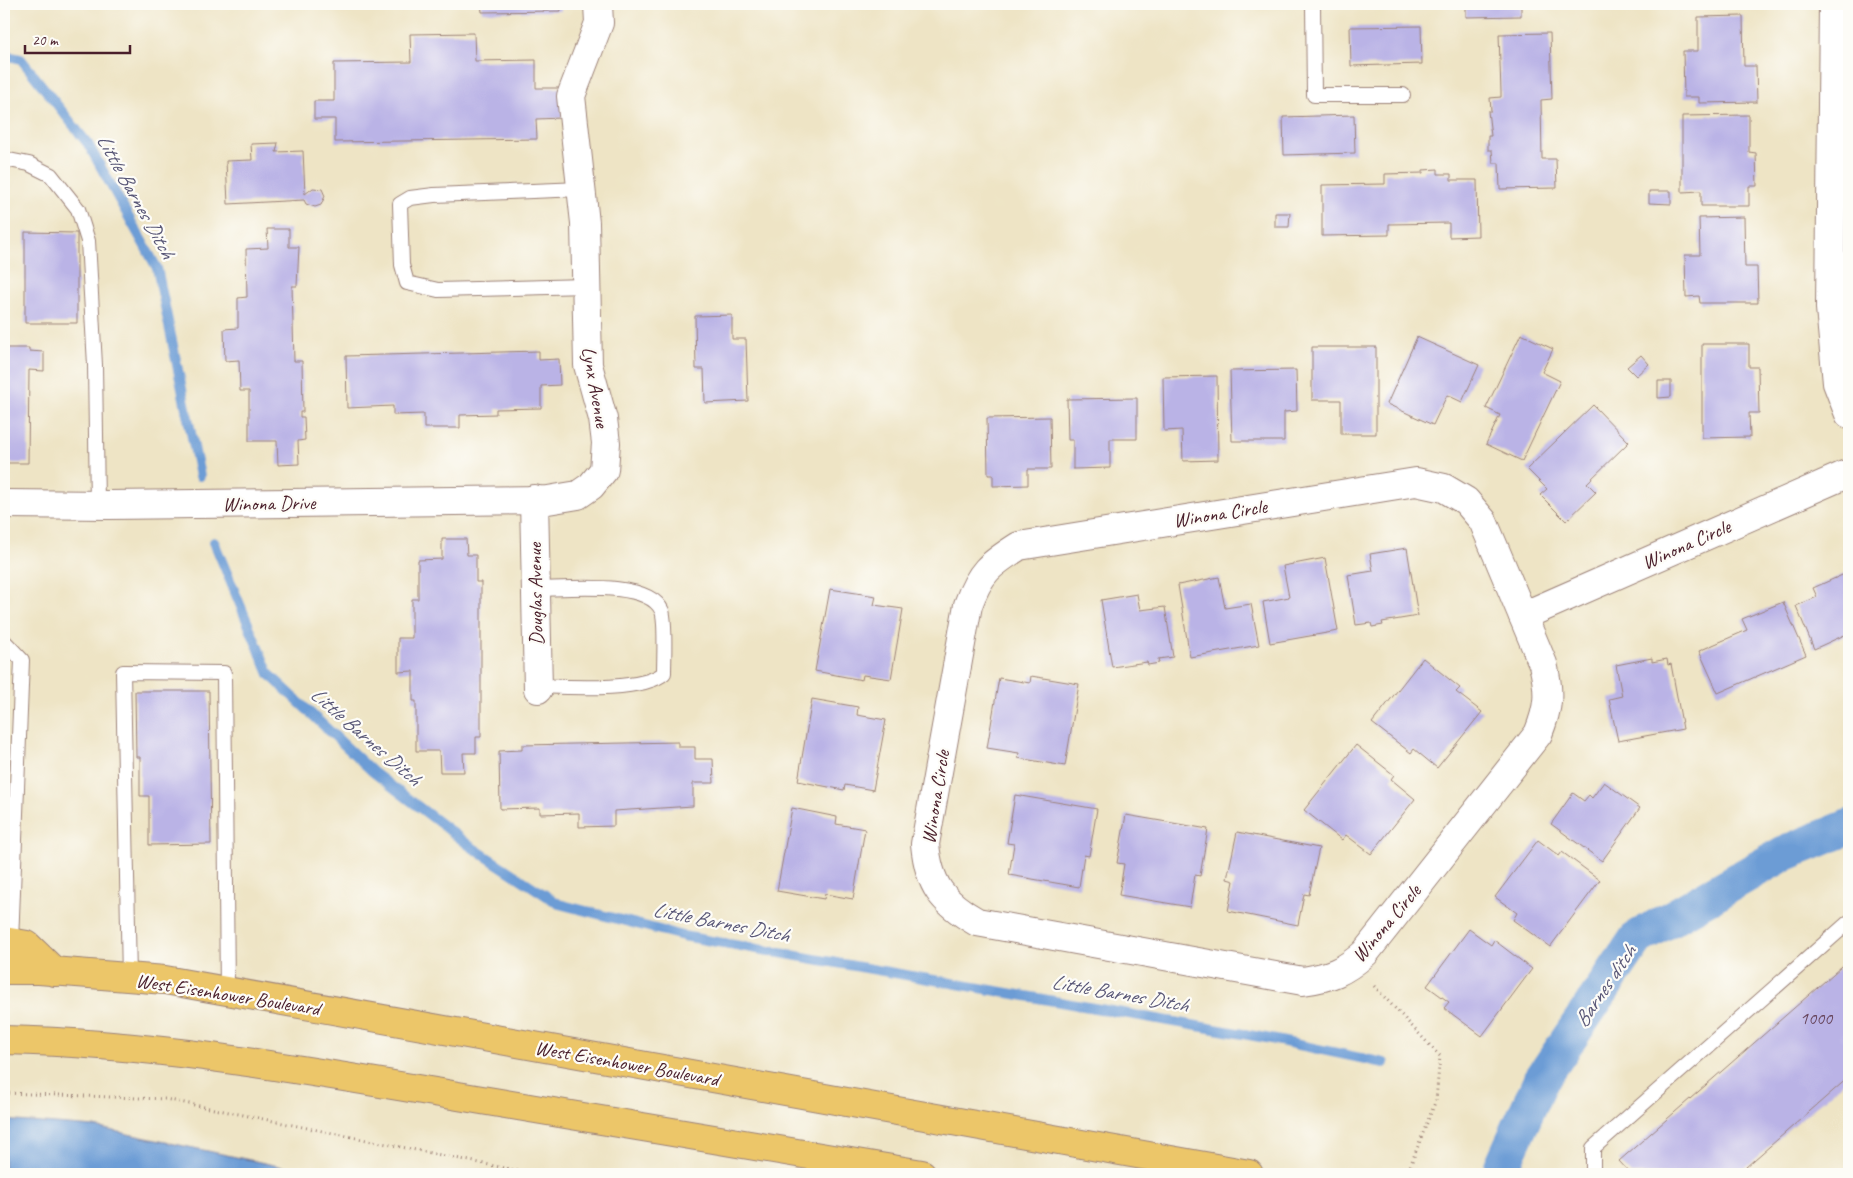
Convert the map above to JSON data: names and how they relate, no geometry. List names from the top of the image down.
{
  "streets": {
    "highway": ["West Eisenhower Boulevard"],
    "street": [
      "Lynx Avenue",
      "Winona Drive",
      "Winona Circle",
      "Douglas Avenue"
    ]
  },
  "crossings": [
    ["Lynx Avenue", "Winona Drive"],
    ["Lynx Avenue", "Douglas Avenue"],
    ["Winona Drive", "Douglas Avenue"]
  ],
  "water": ["Little Barnes Ditch", "Barnes ditch"],
  "house_numbers": ["1000"],
  "scale_bar": "20 m"
}
